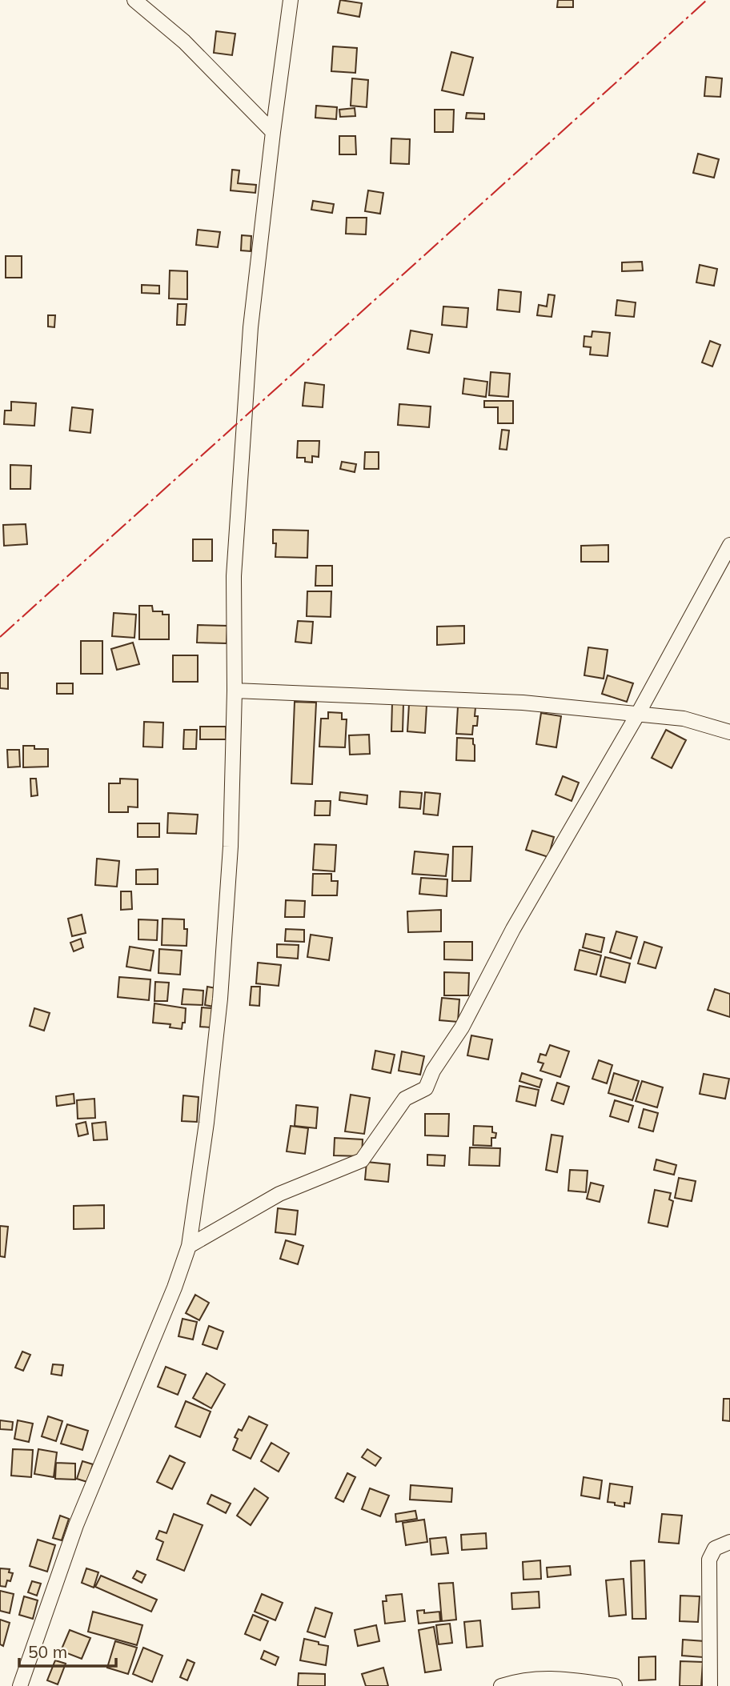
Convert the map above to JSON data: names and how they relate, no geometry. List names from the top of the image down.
{
  "scale_bar": "50 m"
}
